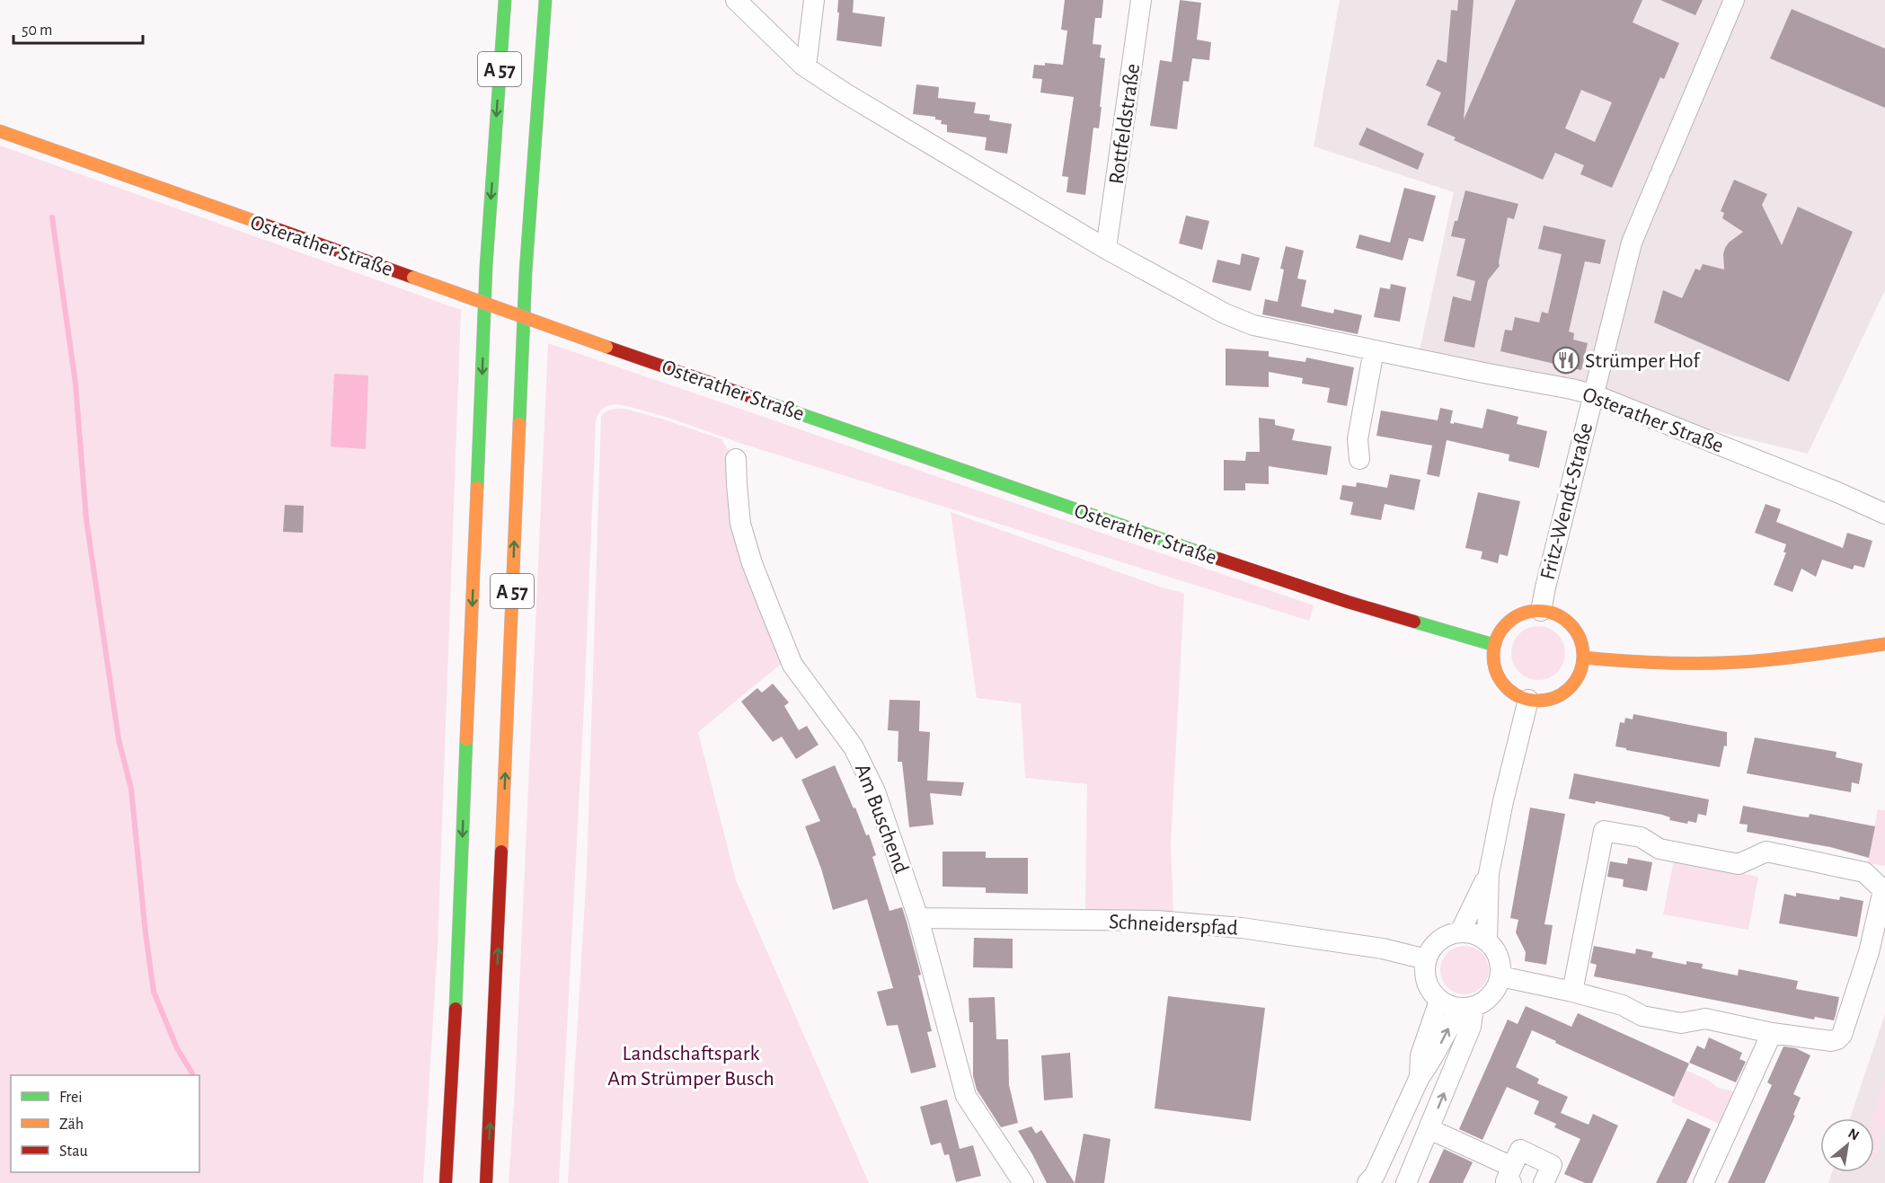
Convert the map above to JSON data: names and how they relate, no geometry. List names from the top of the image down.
{
  "streets": {
    "main road": ["A 57", "Osterather Straße"],
    "street": [
      "Rottfeldstraße",
      "Fritz-Wendt-Straße",
      "Am Buschend",
      "Schneiderspfad"
    ]
  },
  "crossings": [
    ["Rottfeldstraße", "Osterather Straße"],
    ["Osterather Straße", "Fritz-Wendt-Straße"],
    ["Am Buschend", "Schneiderspfad"]
  ],
  "parks": ["Landschaftspark Am Strümper Busch"],
  "places": {
    "restaurant": ["Strümper Hof"]
  },
  "legend": ["Frei", "Zäh", "Stau"],
  "scale_bar": "50 m",
  "north": "top right"
}
